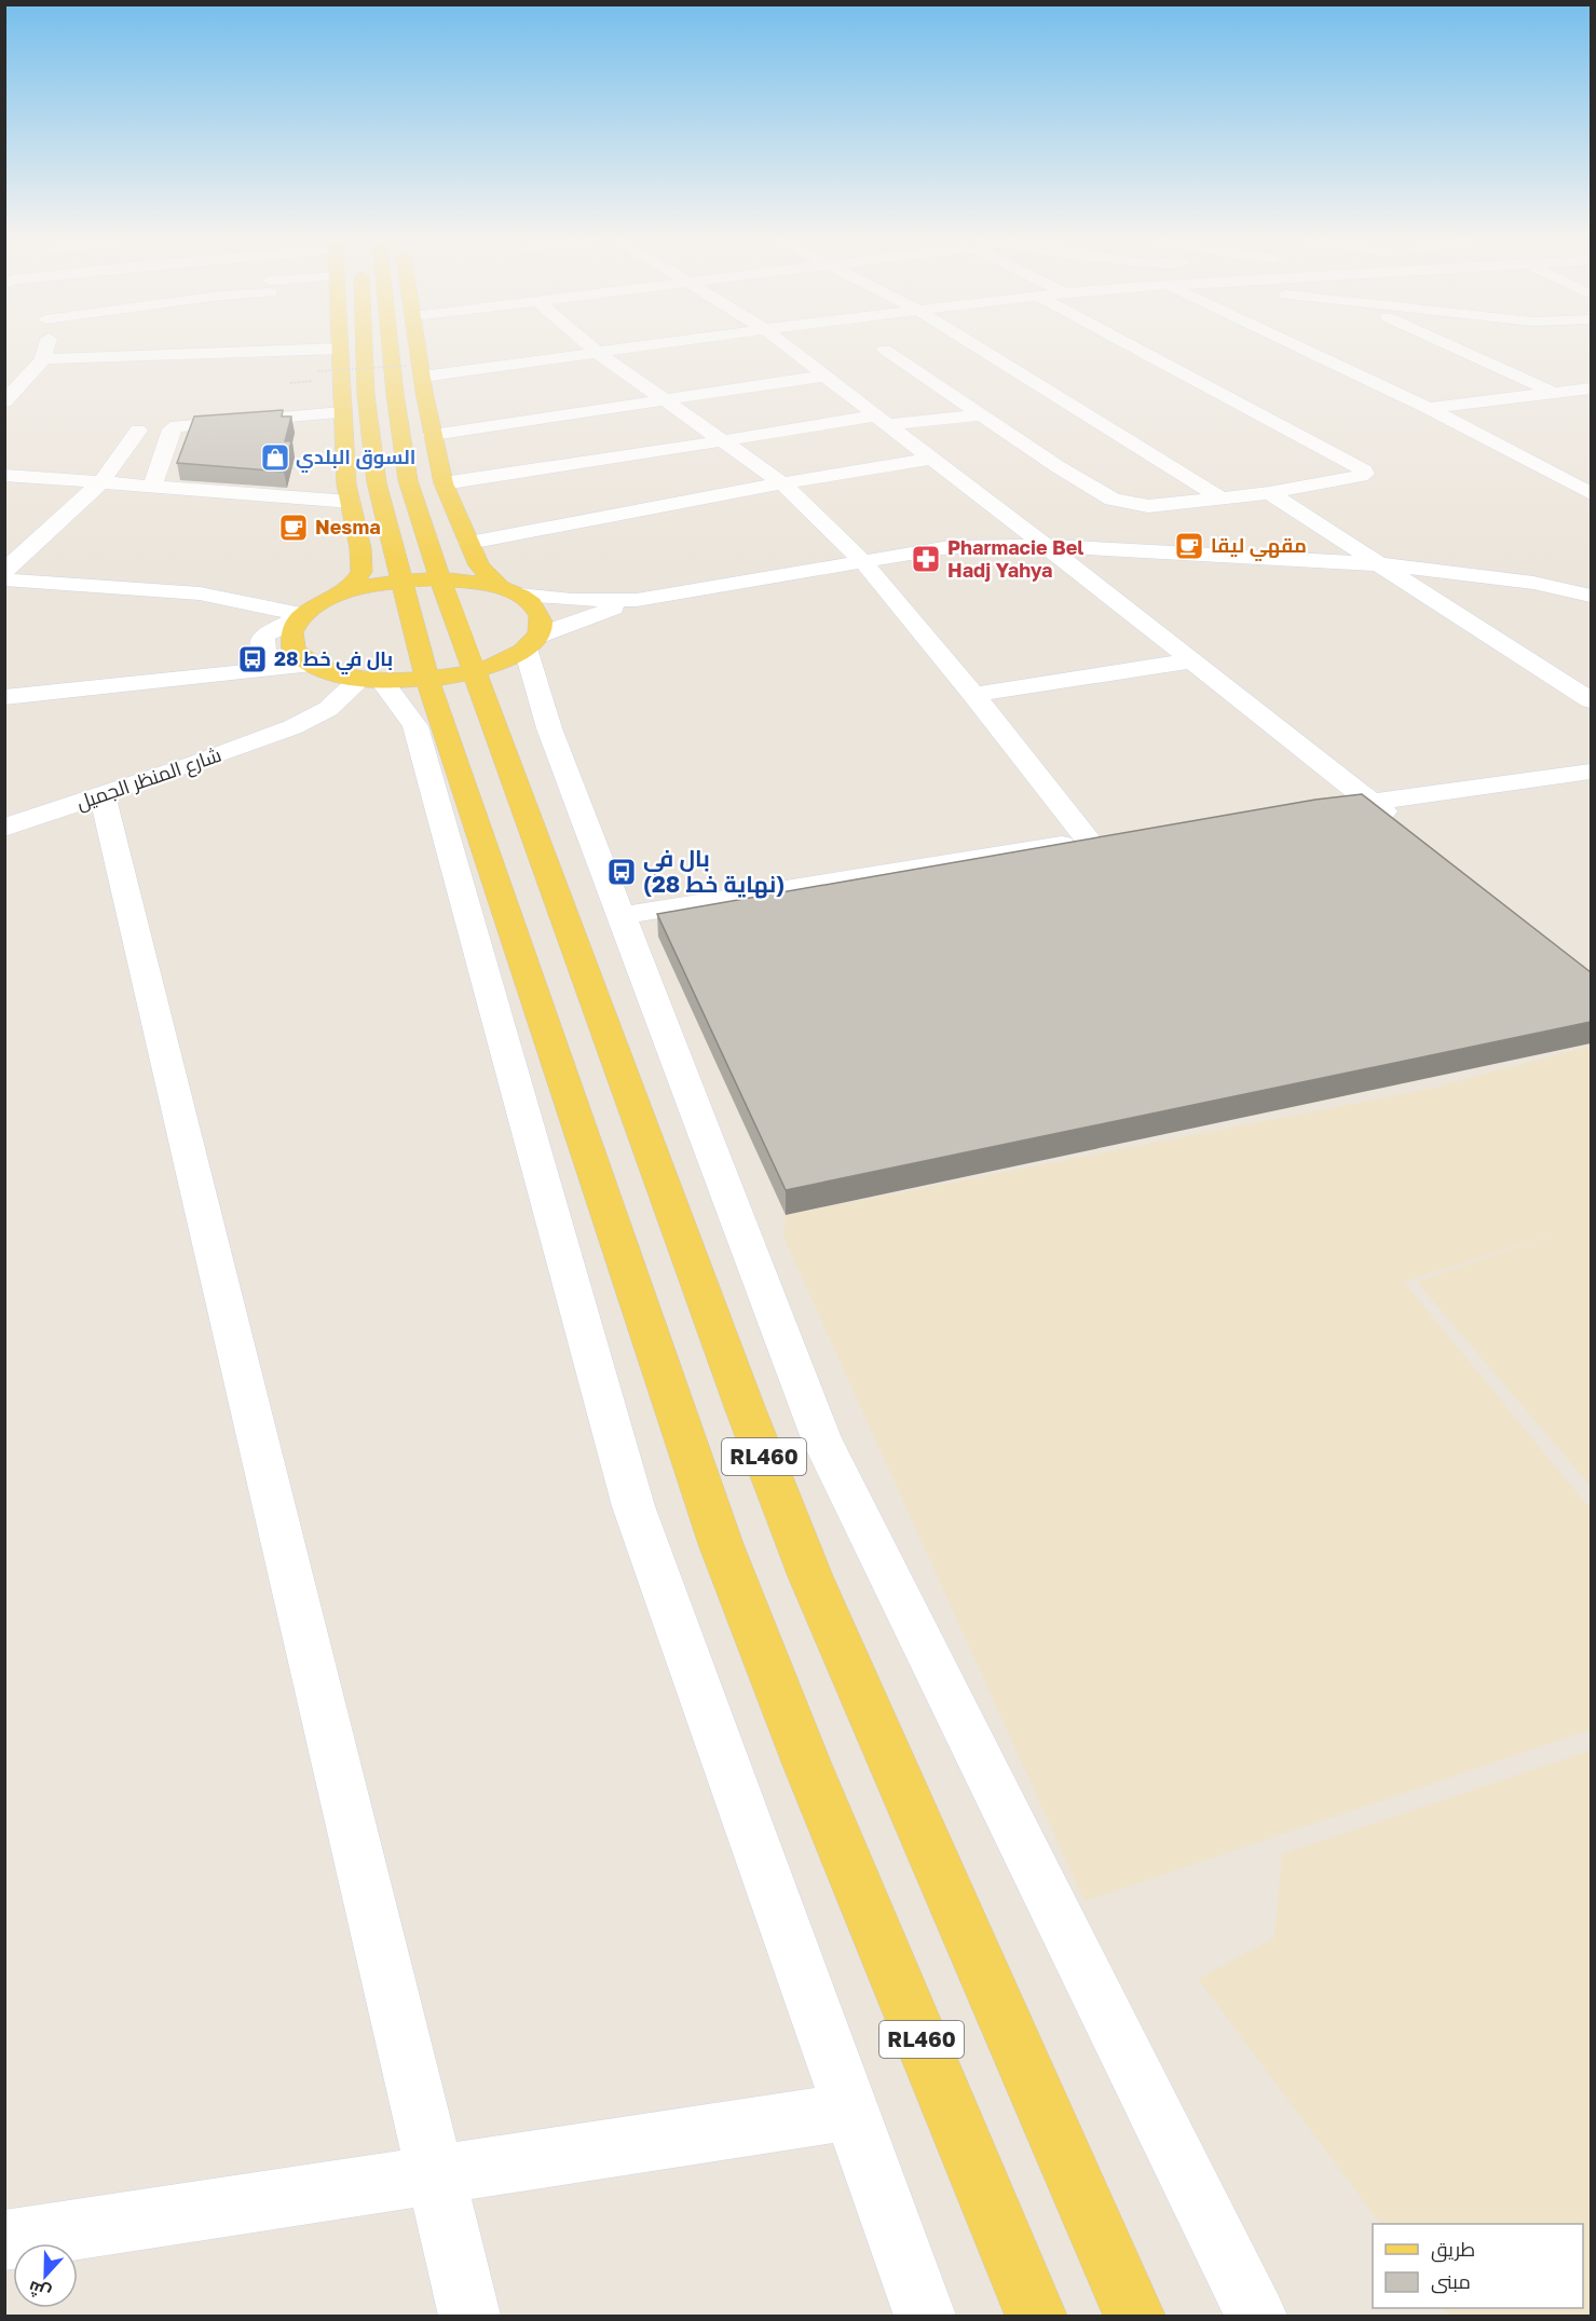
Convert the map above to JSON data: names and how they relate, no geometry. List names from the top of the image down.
{
  "streets": {
    "main road": ["RL460"],
    "street": ["شارع المنظر الجميل"]
  },
  "places": {
    "shop": ["السوق البلدي"],
    "cafe": ["Nesma", "مقهي ليقا"],
    "pharmacy": ["Pharmacie Bel Hadj Yahya"],
    "bus stop": ["بال في خط 28", "بال في (نهاية خط 28)"]
  },
  "legend": ["طريق", "مبنى"],
  "north": "bottom"
}
